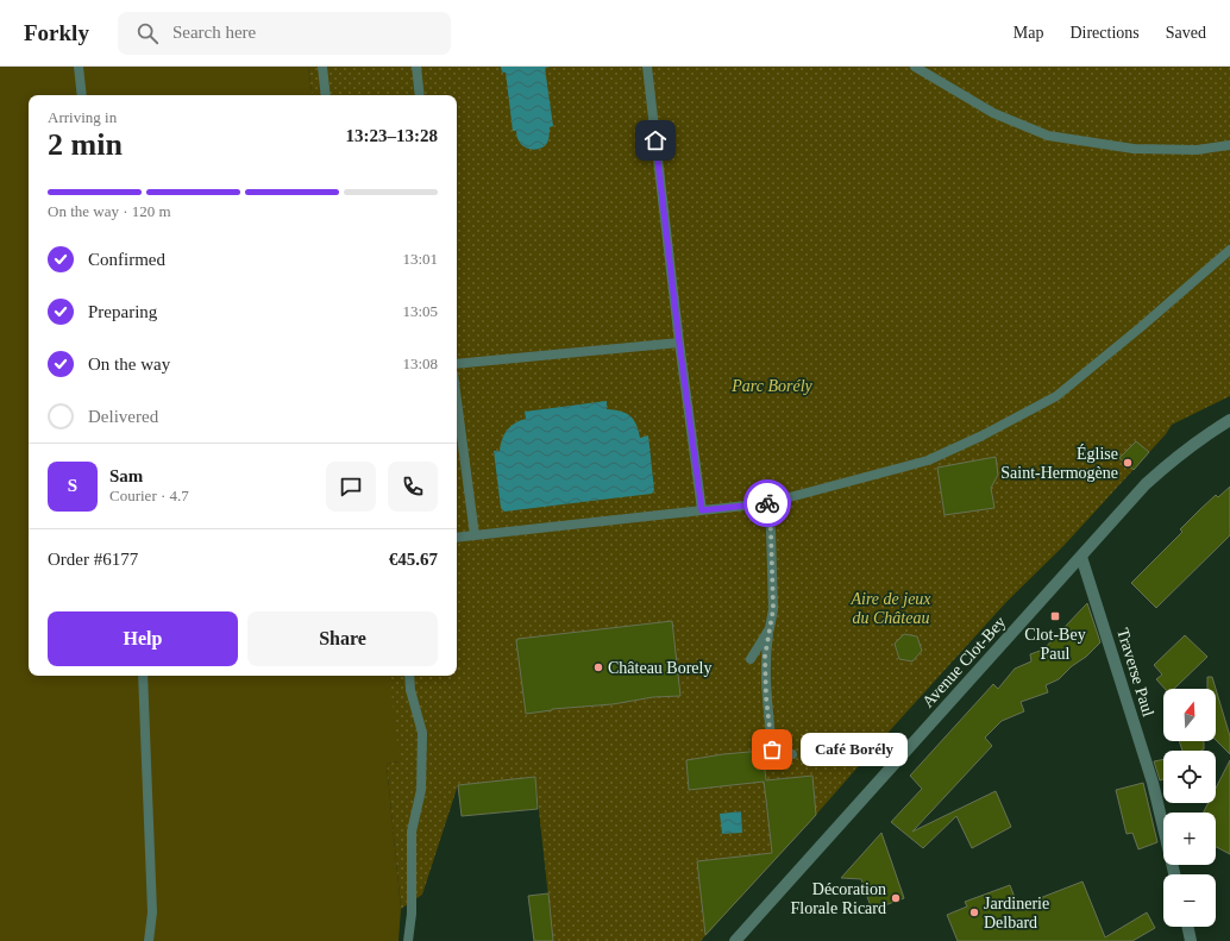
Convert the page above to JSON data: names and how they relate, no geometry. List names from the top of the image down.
{
  "streets": {
    "street": ["Avenue Clot-Bey", "Traverse Paul"]
  },
  "crossings": [
    ["Avenue Clot-Bey", "Traverse Paul"]
  ],
  "parks": ["Parc Borély", "Aire de jeux du Château"],
  "places": {
    "other": [
      "Église Saint-Hermogène",
      "Château Borely",
      "Café Borély",
      "Décoration Florale Ricard",
      "Jardinerie Delbard"
    ],
    "transit": ["Clot-Bey Paul"]
  },
  "north": "top",
  "page": {
    "header": "Forkly",
    "search": "Search here",
    "nav": ["Map", "Directions", "Saved"],
    "heading": ["2 min", "Arriving in", "13:23–13:28"],
    "panel": [
      "Sam",
      "Courier · 4.7",
      "Order #6177",
      "€45.67"
    ],
    "bar": "On the way · 120 m",
    "list": [
      ["Confirmed", "13:01"],
      ["Preparing", "13:05"],
      ["On the way", "13:08"],
      "Delivered"
    ],
    "round": "S",
    "buttons": ["Help", "Share"],
    "map_buttons": ["+", "−"],
    "bubble": "Café Borély"
  }
}
